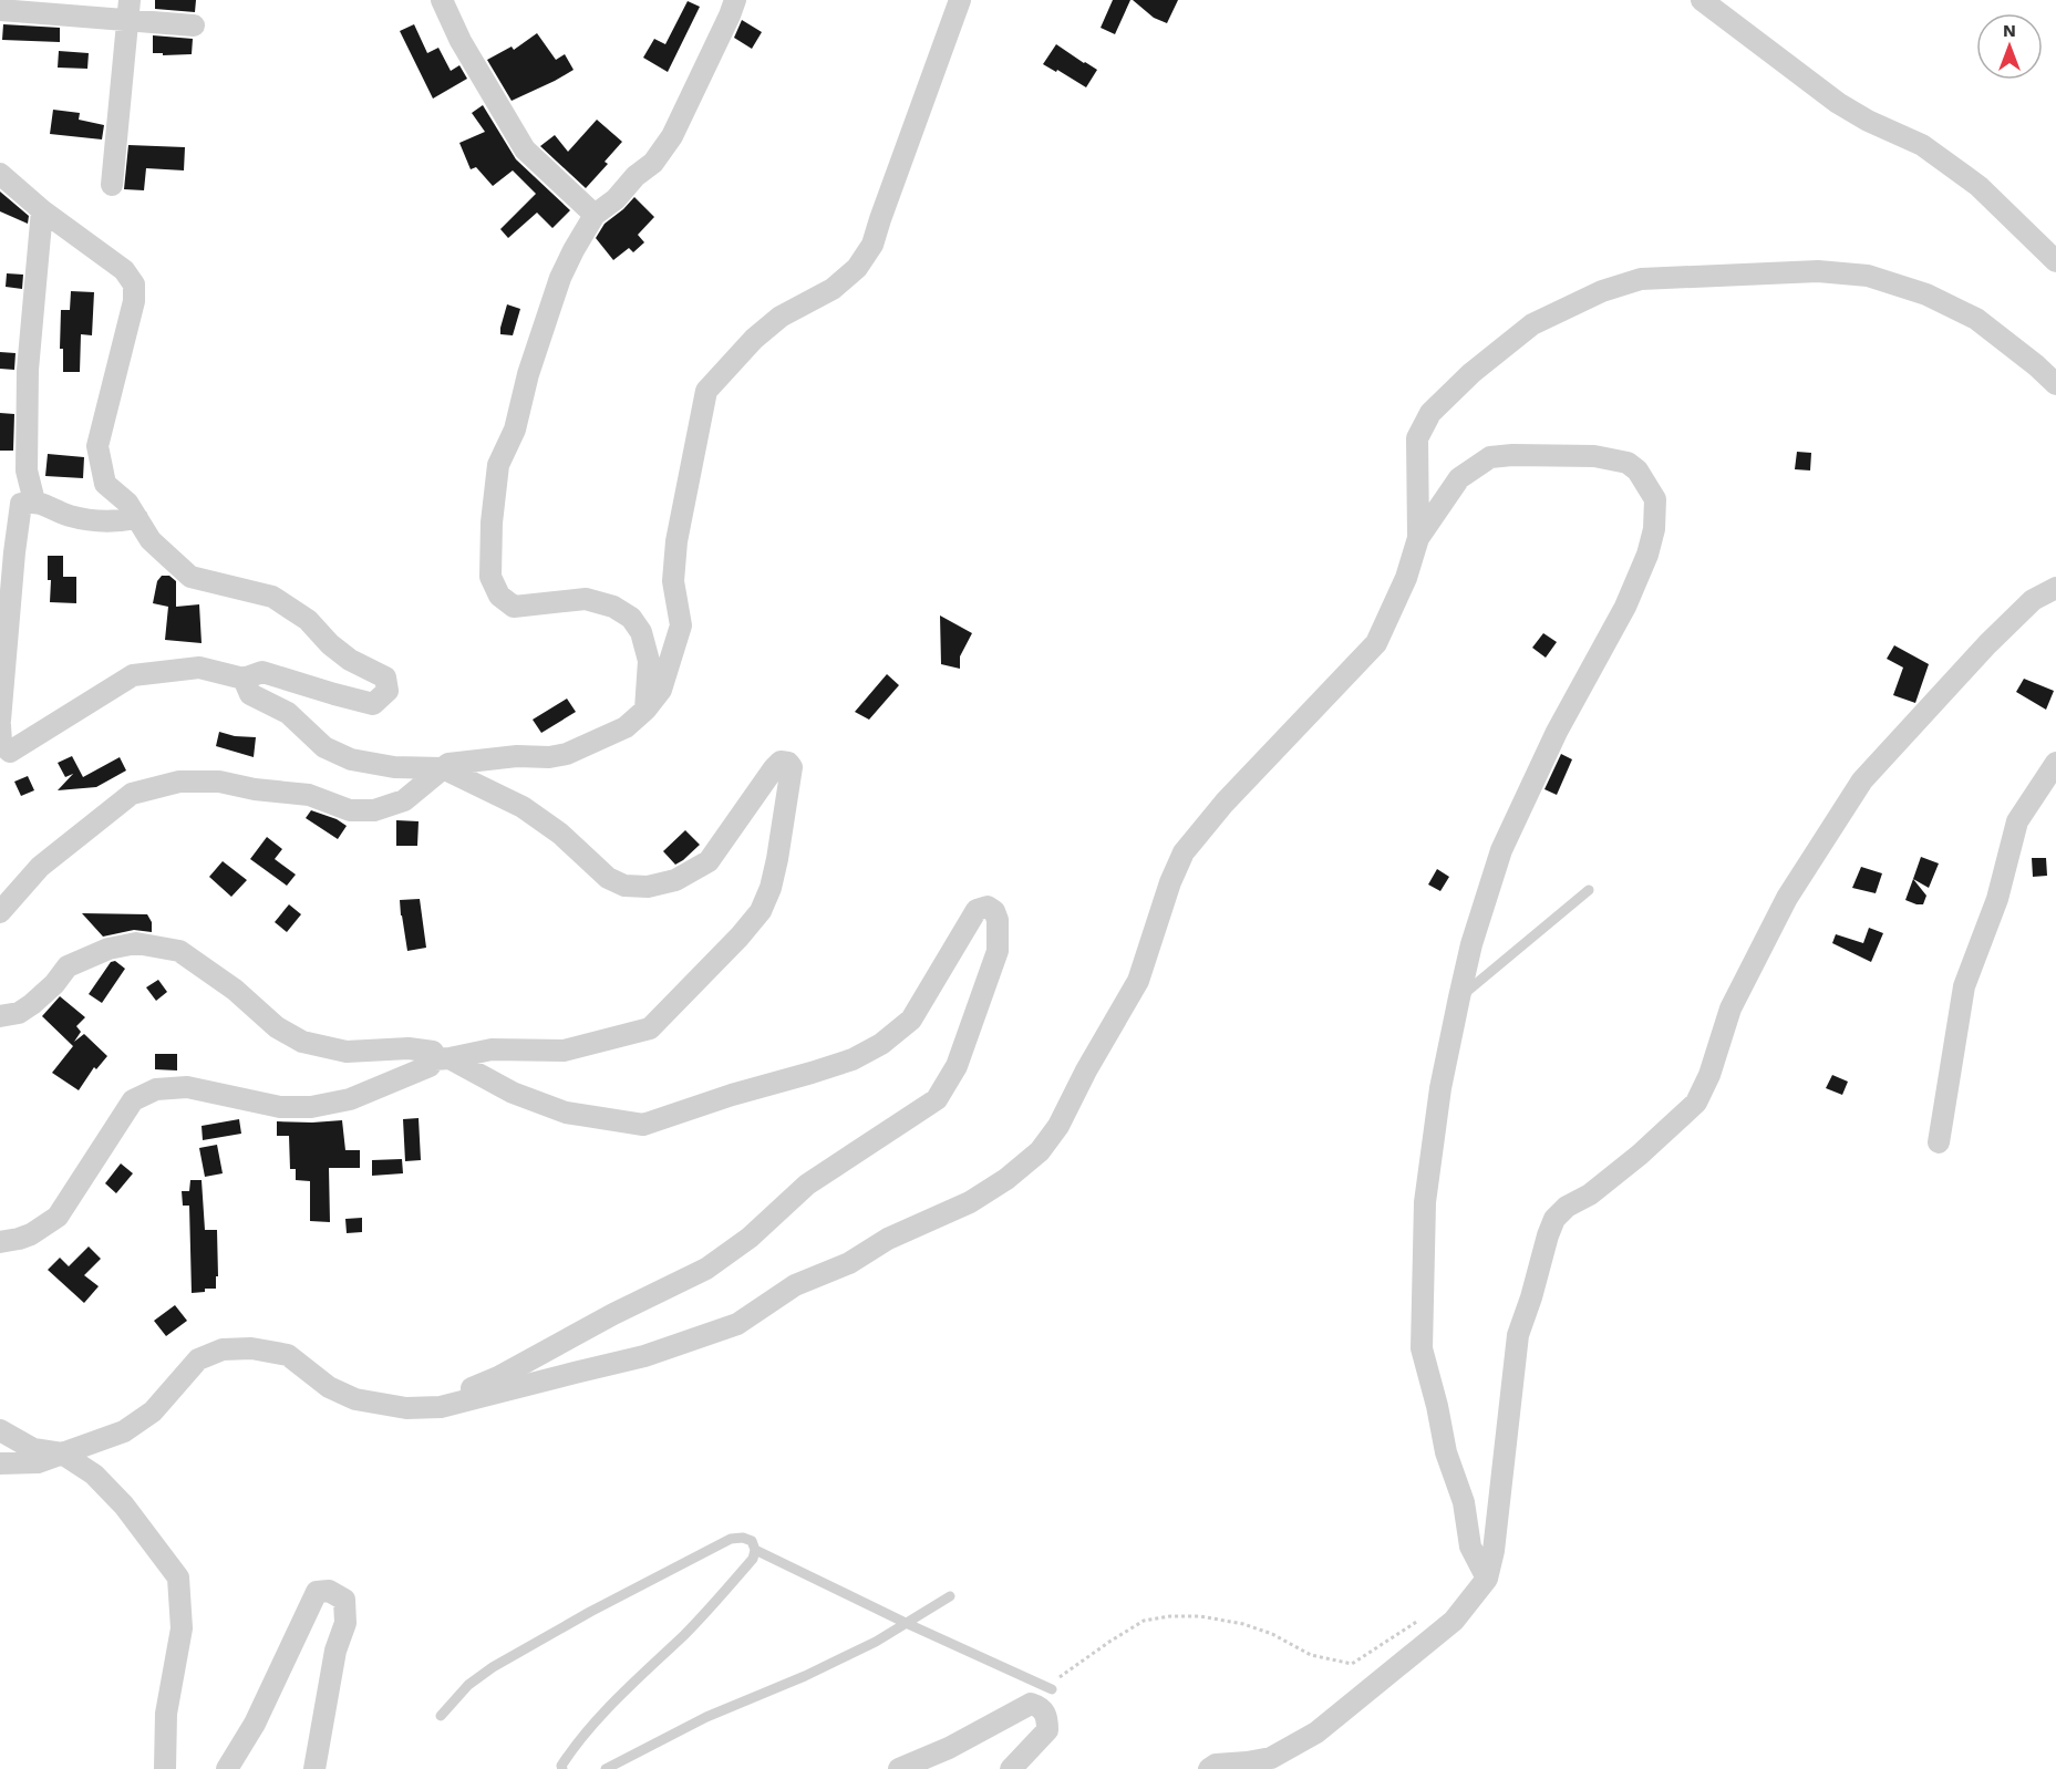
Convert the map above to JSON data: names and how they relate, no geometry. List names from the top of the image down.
{
  "north": "top"
}
